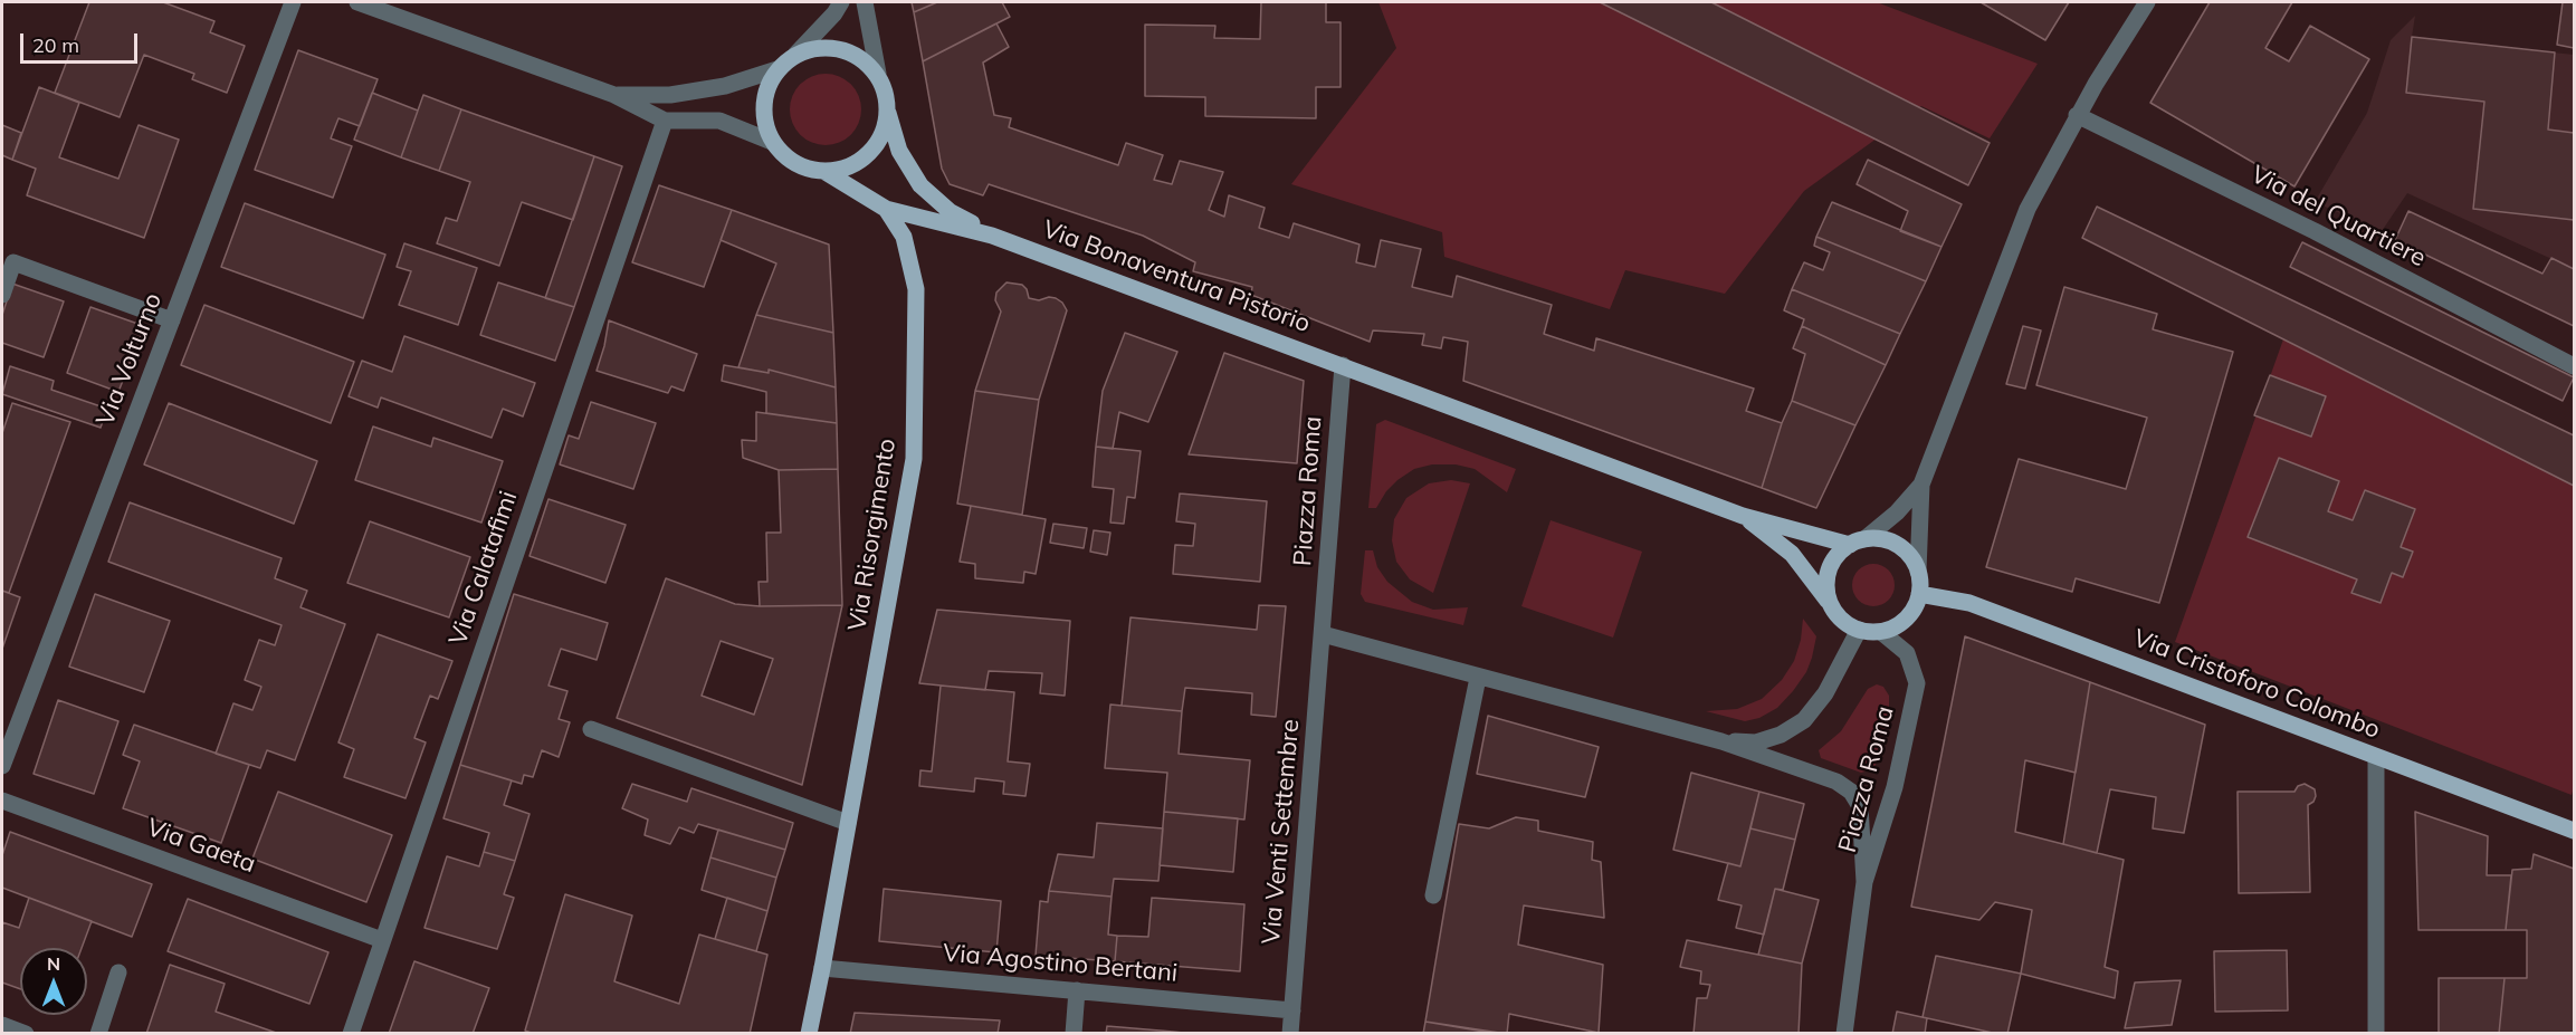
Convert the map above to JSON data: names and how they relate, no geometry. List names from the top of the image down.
{
  "streets": {
    "main road": ["Via Bonaventura Pistorio", "Via Risorgimento", "Via Cristoforo Colombo"],
    "street": [
      "Via del Quartiere",
      "Via Volturno",
      "Piazza Roma",
      "Via Calatafimi",
      "Via Venti Settembre",
      "Via Gaeta",
      "Via Agostino Bertani"
    ]
  },
  "crossings": [
    ["Via Bonaventura Pistorio", "Piazza Roma"],
    ["Via Bonaventura Pistorio", "Via Risorgimento"],
    ["Piazza Roma", "Via Cristoforo Colombo"],
    ["Piazza Roma", "Via Venti Settembre"],
    ["Via Risorgimento", "Via Agostino Bertani"],
    ["Via Calatafimi", "Via Gaeta"],
    ["Via Venti Settembre", "Via Agostino Bertani"]
  ],
  "scale_bar": "20 m",
  "north": "top"
}
